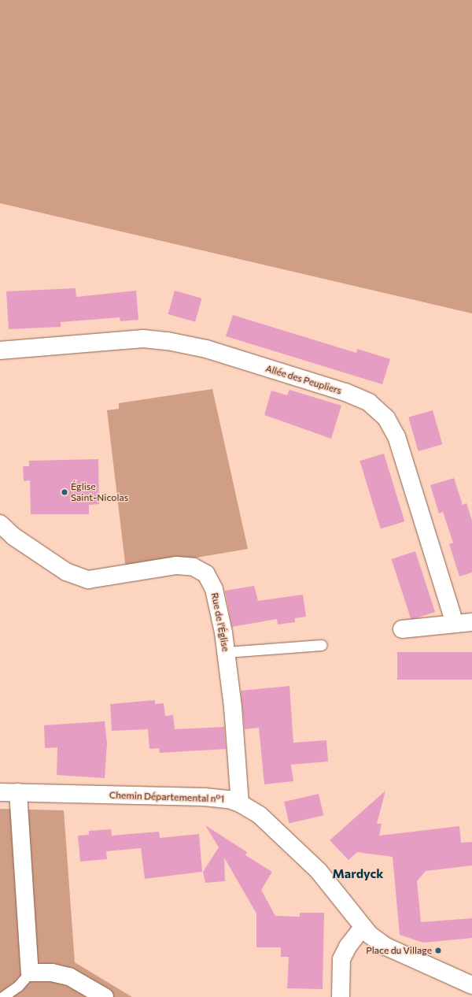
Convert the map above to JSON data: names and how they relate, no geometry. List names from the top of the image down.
{
  "streets": {
    "street": ["Allée des Peupliers", "Rue de l'Église", "Chemin Départemental n°1"]
  },
  "crossings": [
    ["Rue de l'Église", "Chemin Départemental n°1"]
  ],
  "districts": ["Mardyck"],
  "places": ["Église Saint-Nicolas", "Place du Village"]
}
